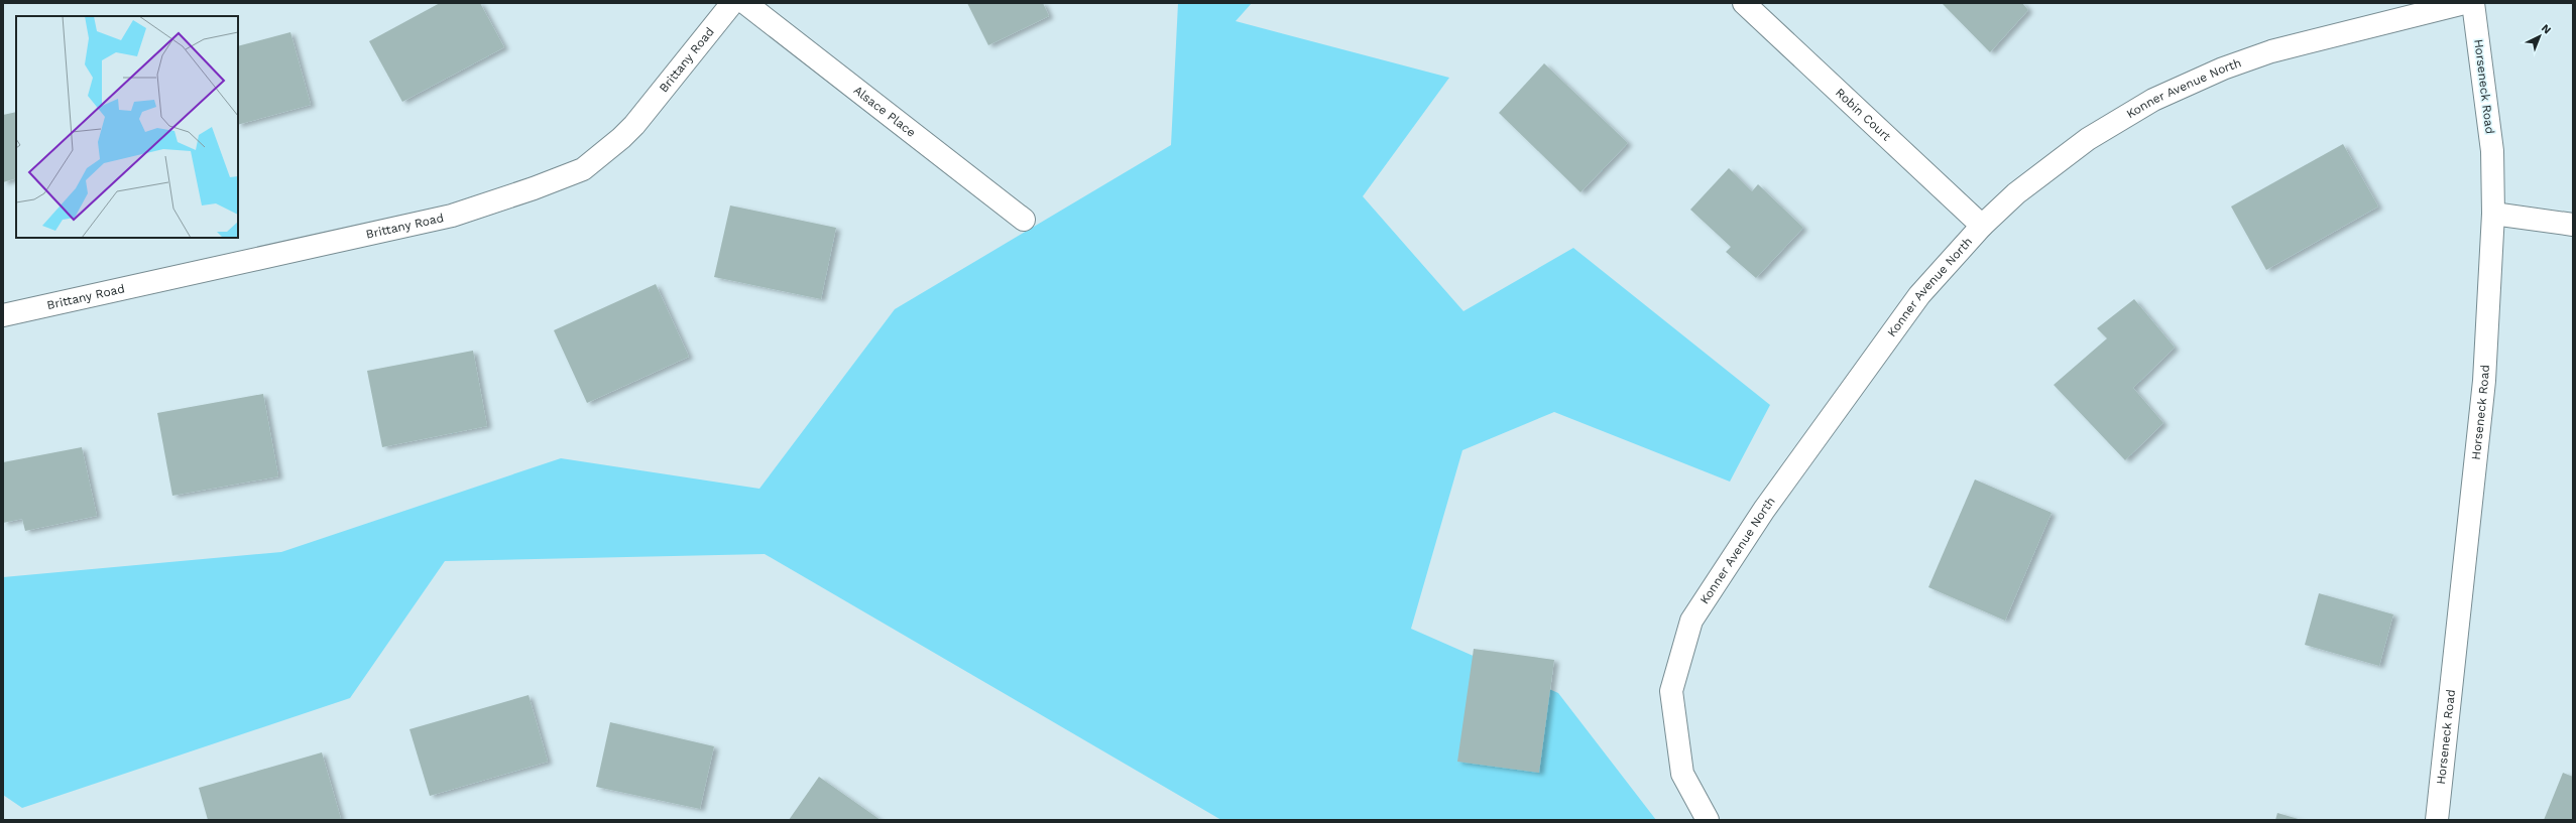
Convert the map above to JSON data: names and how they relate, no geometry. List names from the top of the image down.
{
  "streets": {
    "street": [
      "Brittany Road",
      "Horseneck Road",
      "Konner Avenue North",
      "Alsace Place",
      "Robin Court"
    ]
  },
  "crossings": [
    ["Konner Avenue North", "Robin Court"]
  ],
  "north": "top right"
}
